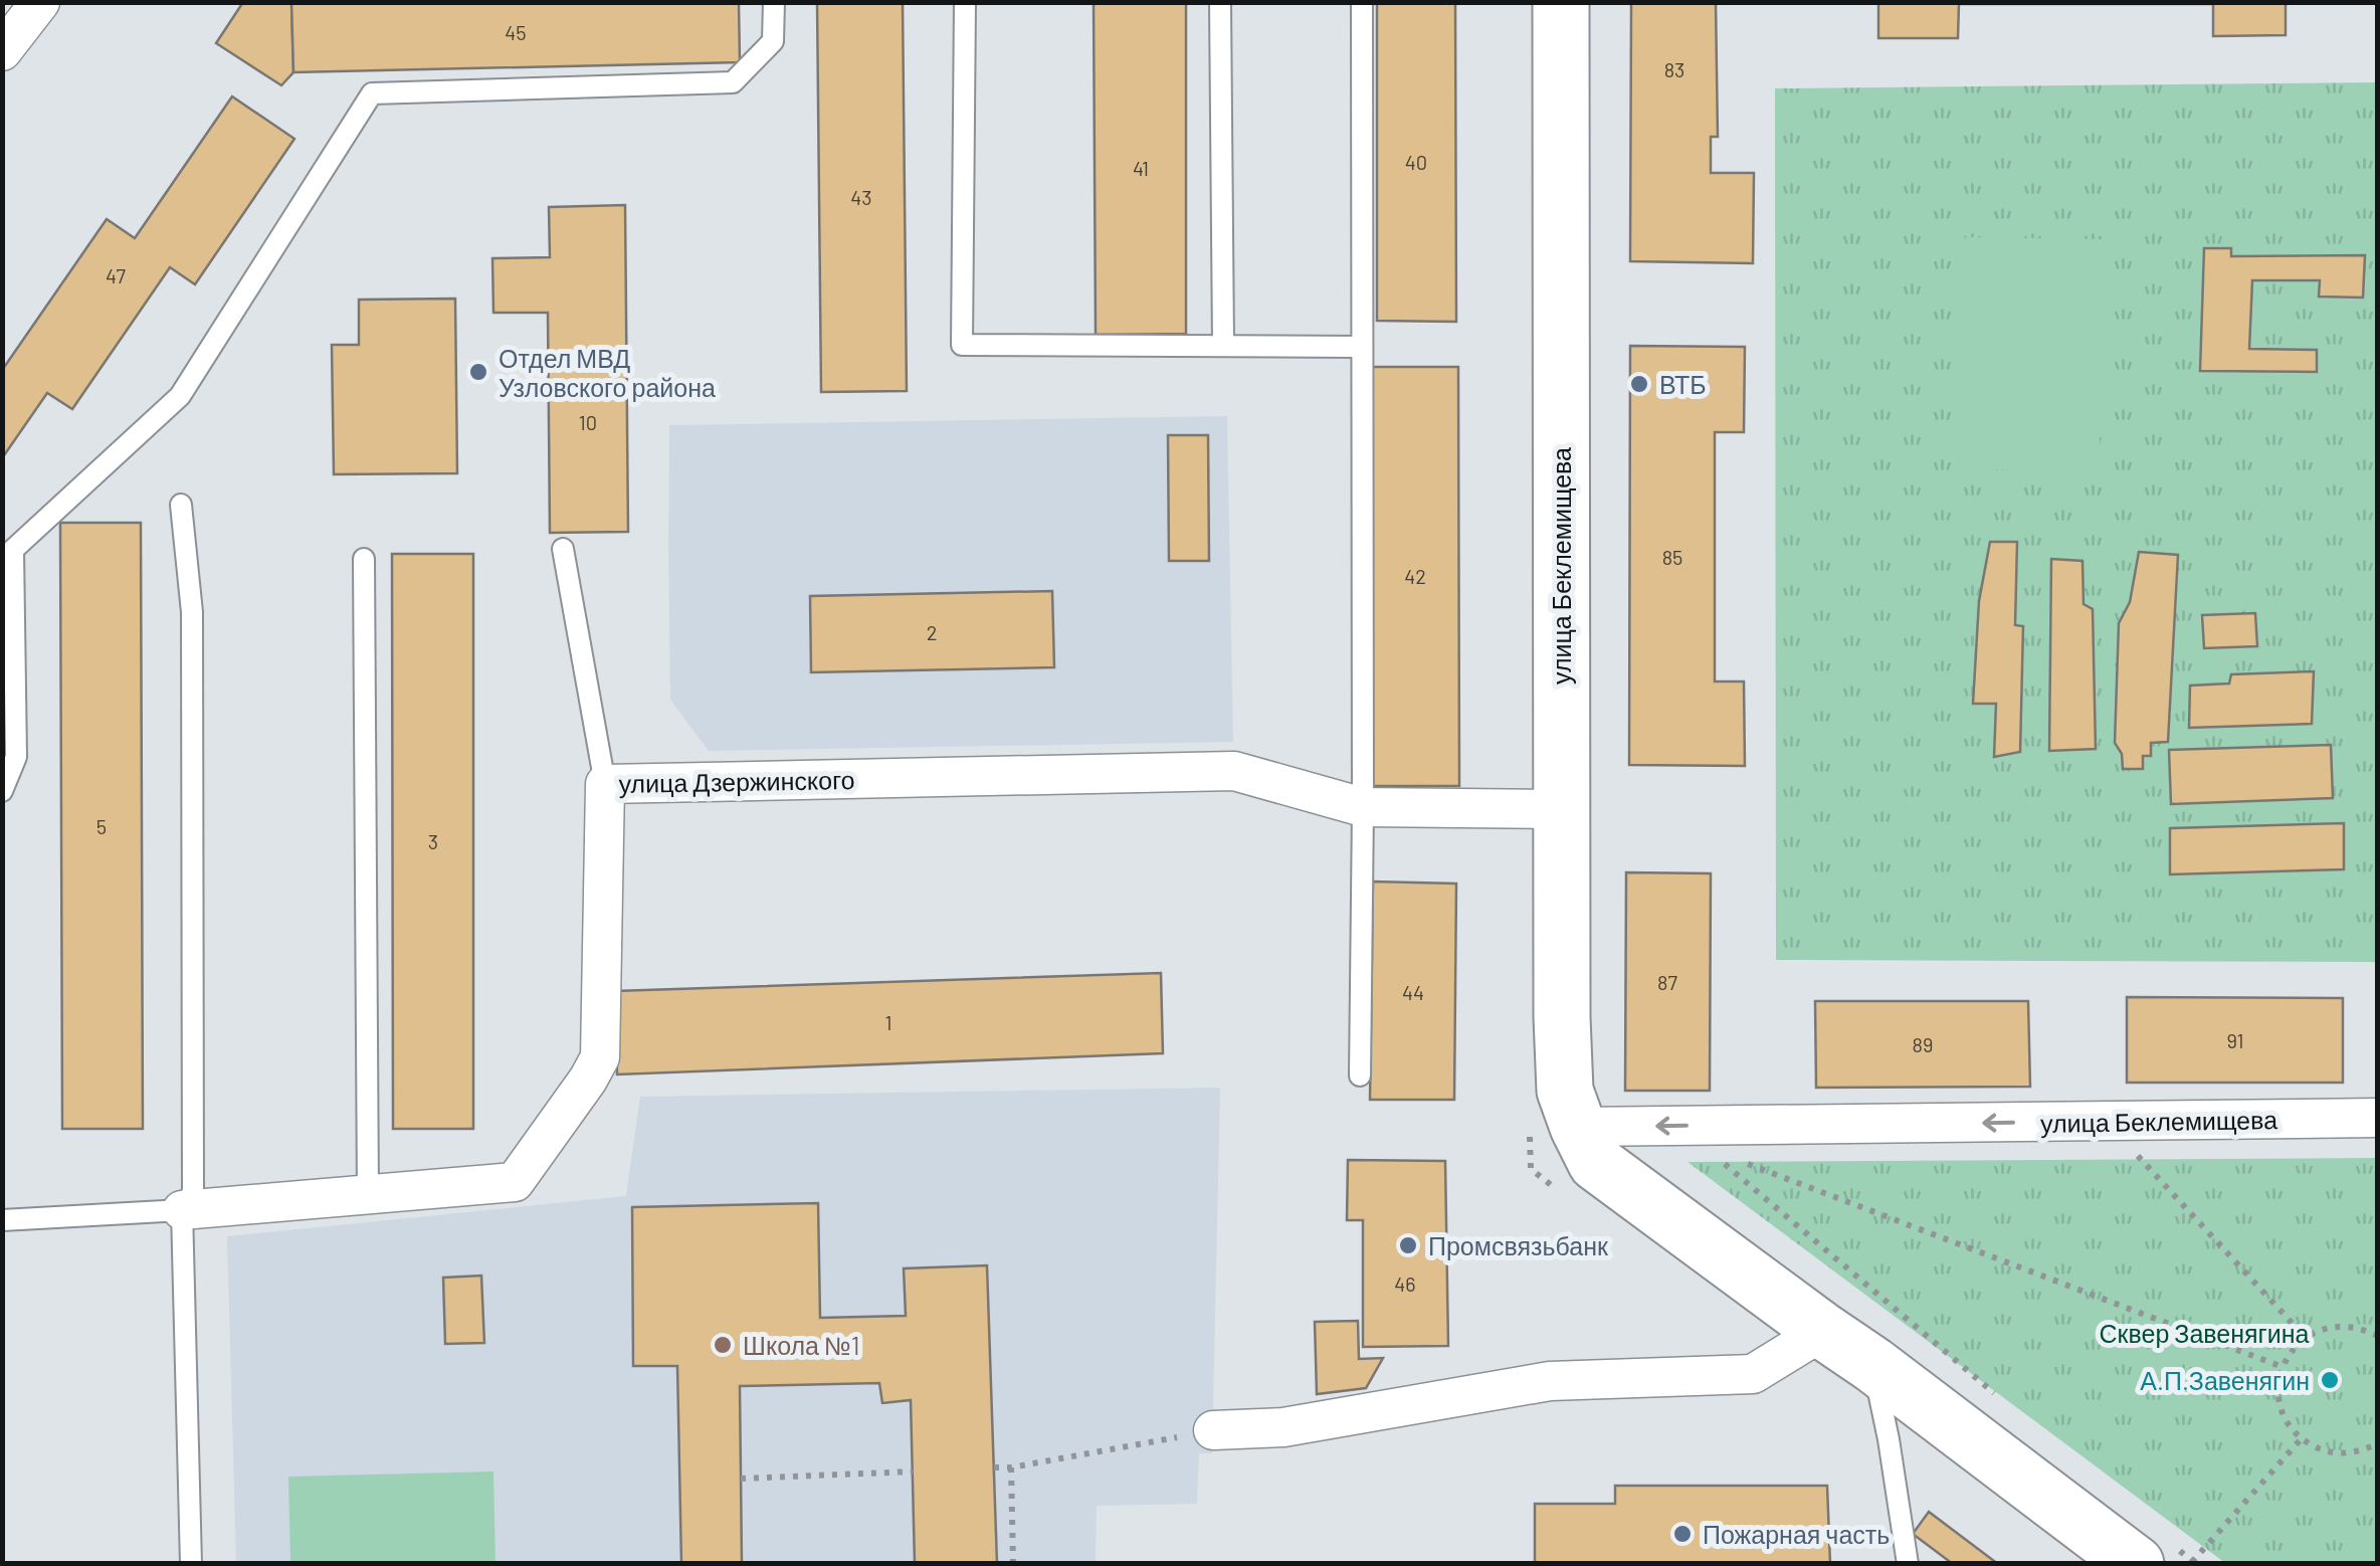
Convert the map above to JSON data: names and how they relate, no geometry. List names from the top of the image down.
{
  "streets": {
    "main road": ["улица Беклемищева"],
    "street": ["улица Дзержинского"]
  },
  "crossings": [
    ["улица Беклемищева", "улица Дзержинского"]
  ],
  "parks": ["Сквер Завенягина"],
  "places": [
    "Отдел МВД Узловского района",
    "ВТБ",
    "Промсвязьбанк",
    "Школа №1",
    "А.П.Завенягин",
    "Пожарная часть"
  ],
  "house_numbers": [
    "45",
    "83",
    "40",
    "41",
    "43",
    "47",
    "10",
    "85",
    "42",
    "2",
    "5",
    "3",
    "87",
    "44",
    "1",
    "91",
    "89",
    "46"
  ]
}
